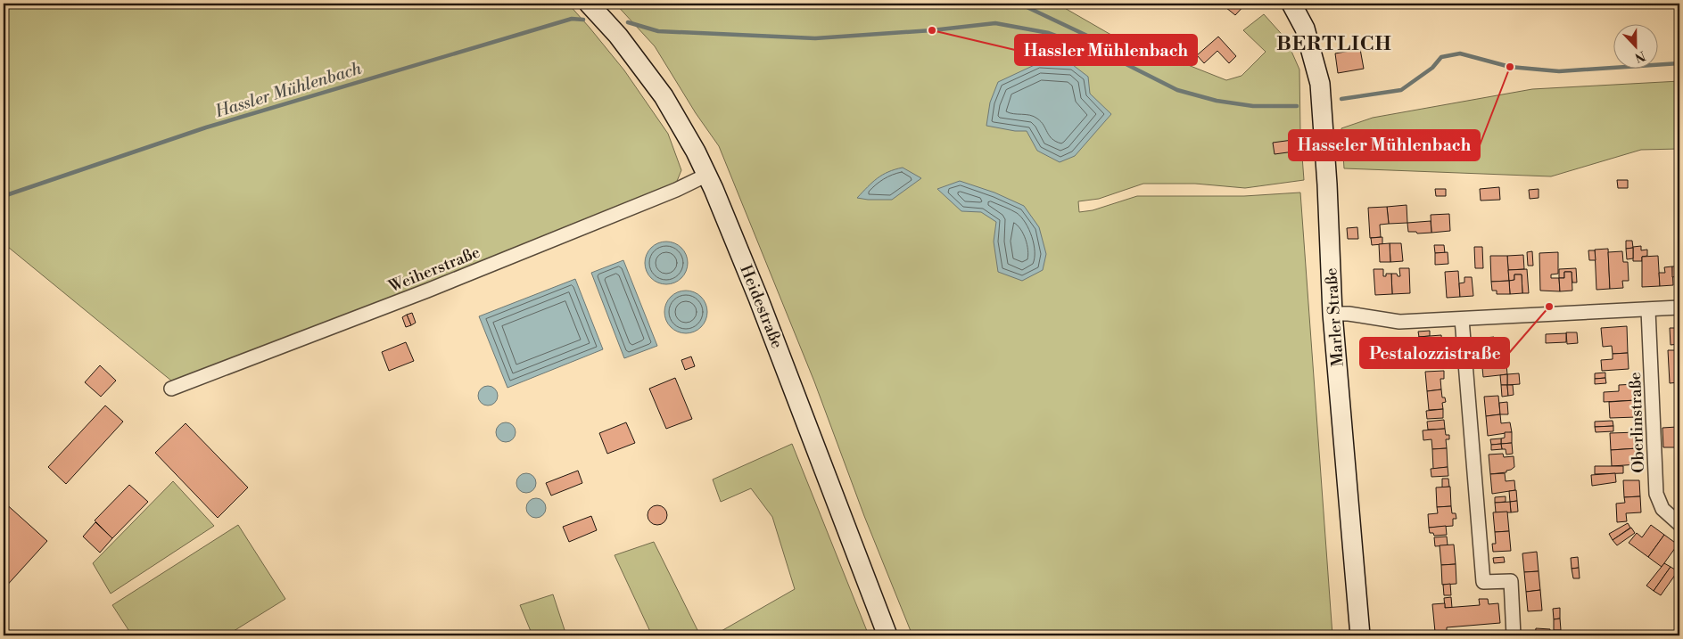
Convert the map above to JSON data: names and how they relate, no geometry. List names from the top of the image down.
{
  "streets": {
    "main road": ["Heidestraße", "Marler Straße"],
    "street": ["Weiherstraße", "Oberlinstraße"]
  },
  "crossings": [
    ["Weiherstraße", "Heidestraße"]
  ],
  "districts": ["BERTLICH"],
  "water": ["Hassler Mühlenbach"],
  "places": ["Hassler Mühlenbach", "Hasseler Mühlenbach", "Pestalozzistraße"],
  "north": "bottom"
}
